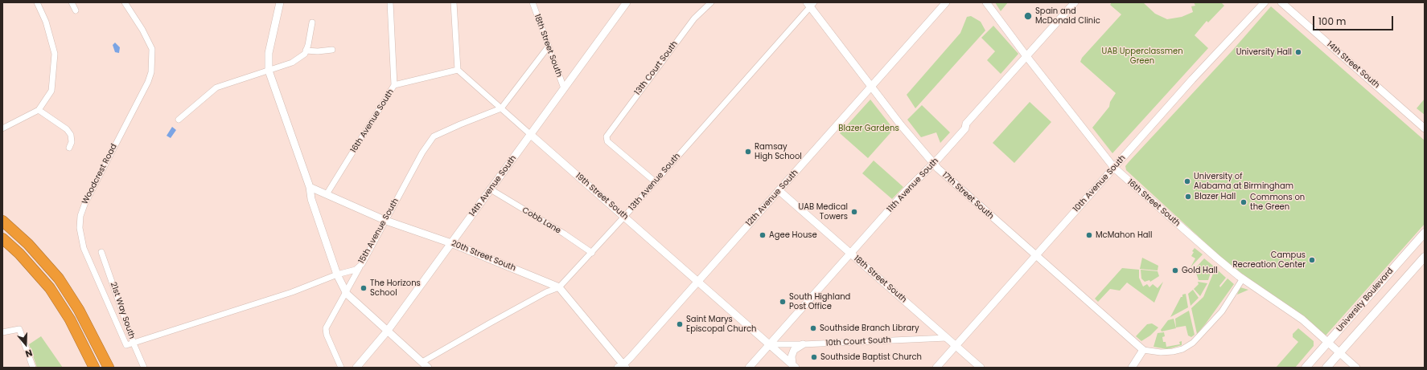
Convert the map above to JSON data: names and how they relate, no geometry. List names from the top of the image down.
{
  "streets": {
    "main road": ["University Boulevard"],
    "street": [
      "18th Street South",
      "14th Street South",
      "13th Court South",
      "16th Avenue South",
      "Woodcrest Road",
      "13th Avenue South",
      "10th Avenue South",
      "11th Avenue South",
      "14th Avenue South",
      "17th Street South",
      "19th Street South",
      "12th Avenue South",
      "16th Street South",
      "Cobb Lane",
      "15th Avenue South",
      "20th Street South",
      "21st Way South",
      "10th Court South"
    ]
  },
  "crossings": [
    ["18th Street South", "10th Avenue South"],
    ["18th Street South", "11th Avenue South"],
    ["18th Street South", "14th Avenue South"],
    ["18th Street South", "12th Avenue South"],
    ["18th Street South", "10th Court South"],
    ["13th Court South", "13th Avenue South"],
    ["16th Avenue South", "20th Street South"],
    ["Woodcrest Road", "15th Avenue South"],
    ["Woodcrest Road", "21st Way South"],
    ["13th Avenue South", "17th Street South"],
    ["13th Avenue South", "19th Street South"],
    ["13th Avenue South", "Cobb Lane"],
    ["13th Avenue South", "20th Street South"],
    ["10th Avenue South", "17th Street South"],
    ["10th Avenue South", "16th Street South"],
    ["11th Avenue South", "17th Street South"],
    ["11th Avenue South", "19th Street South"],
    ["11th Avenue South", "16th Street South"],
    ["11th Avenue South", "10th Court South"],
    ["14th Avenue South", "19th Street South"],
    ["14th Avenue South", "Cobb Lane"],
    ["14th Avenue South", "20th Street South"],
    ["17th Street South", "12th Avenue South"],
    ["19th Street South", "12th Avenue South"],
    ["19th Street South", "15th Avenue South"],
    ["19th Street South", "10th Court South"],
    ["12th Avenue South", "20th Street South"],
    ["16th Street South", "University Boulevard"],
    ["15th Avenue South", "20th Street South"],
    ["15th Avenue South", "21st Way South"]
  ],
  "parks": ["UAB Upperclassmen Green", "Blazer Gardens"],
  "places": [
    "Spain and McDonald Clinic",
    "University Hall",
    "Ramsay High School",
    "University of Alabama at Birmingham",
    "Blazer Hall",
    "Commons on the Green",
    "UAB Medical Towers",
    "Agee House",
    "McMahon Hall",
    "Campus Recreation Center",
    "Gold Hall",
    "The Horizons School",
    "South Highland Post Office",
    "Saint Marys Episcopal Church",
    "Southside Branch Library",
    "Southside Baptist Church"
  ],
  "scale_bar": "100 m",
  "north": "bottom"
}
